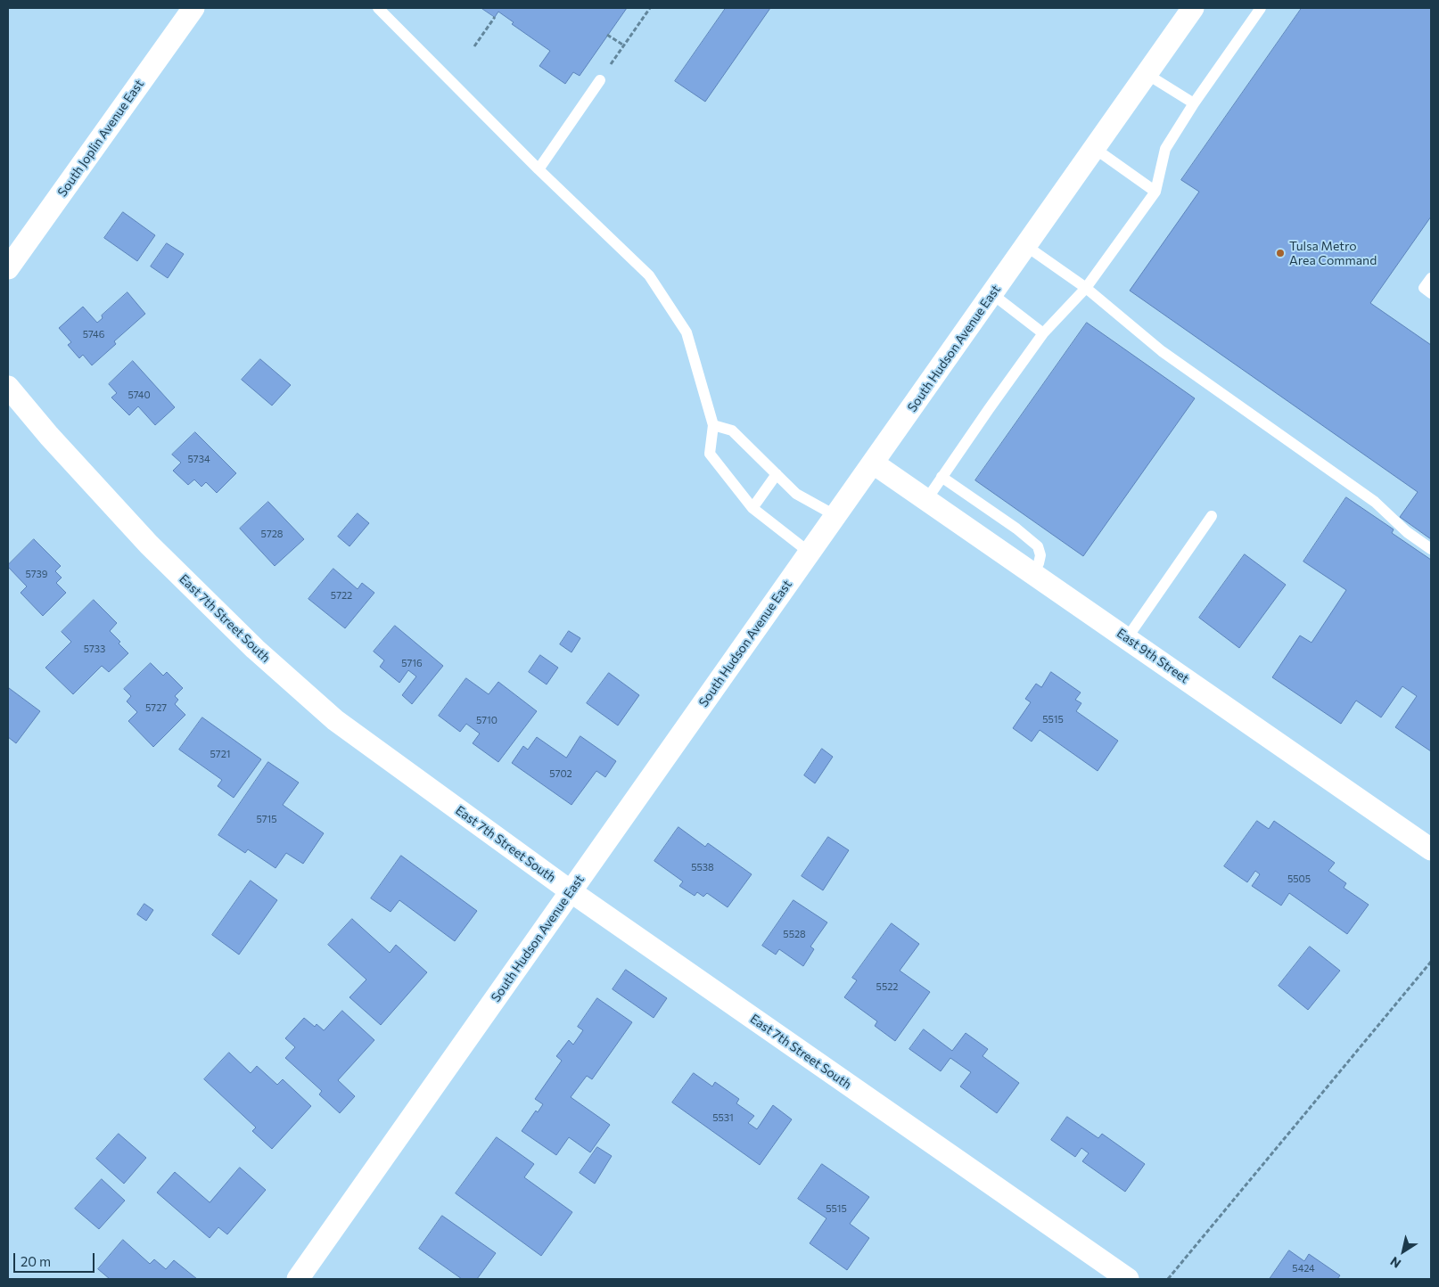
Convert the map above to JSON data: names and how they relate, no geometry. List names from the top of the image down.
{
  "streets": {
    "street": [
      "South Joplin Avenue East",
      "South Hudson Avenue East",
      "East 7th Street South",
      "East 9th Street"
    ]
  },
  "crossings": [
    ["South Hudson Avenue East", "East 7th Street South"],
    ["South Hudson Avenue East", "East 9th Street"]
  ],
  "places": ["Tulsa Metro Area Command"],
  "house_numbers": [
    "5746",
    "5740",
    "5734",
    "5728",
    "5739",
    "5722",
    "5733",
    "5716",
    "5727",
    "5515",
    "5710",
    "5721",
    "5702",
    "5715",
    "5538",
    "5505",
    "5528",
    "5522",
    "5531",
    "5515",
    "5424"
  ],
  "scale_bar": "20 m",
  "north": "bottom left"
}
